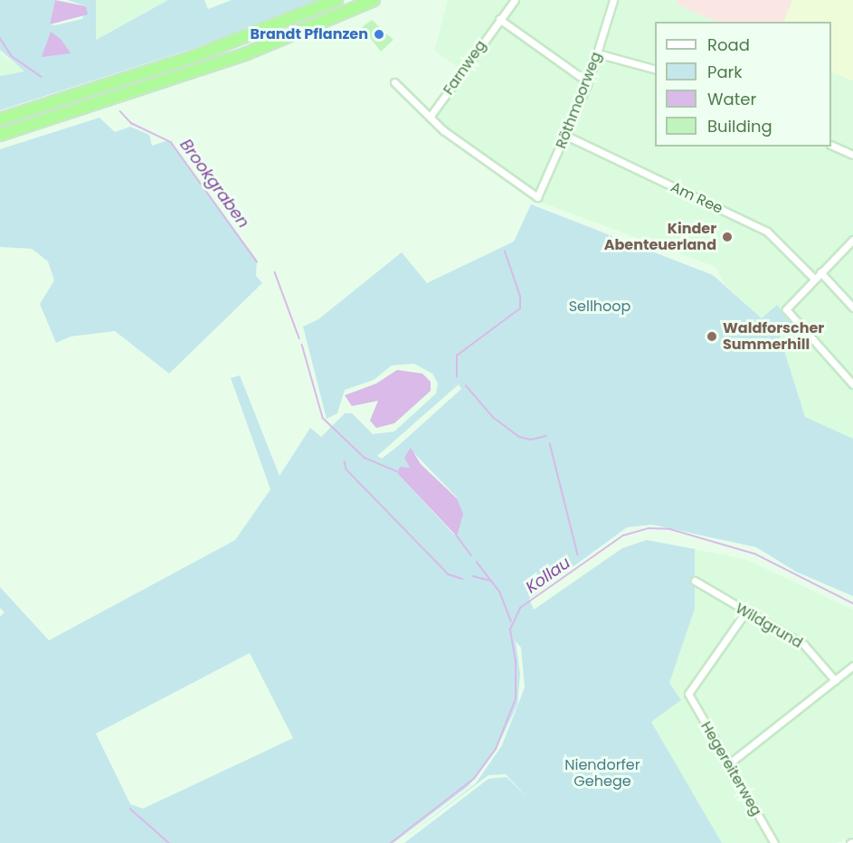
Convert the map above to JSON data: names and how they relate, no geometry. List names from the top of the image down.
{
  "streets": {
    "street": [
      "Farnweg",
      "Röthmoorweg",
      "Am Ree",
      "Wildgrund",
      "Hegereiterweg"
    ]
  },
  "crossings": [
    ["Farnweg", "Röthmoorweg"],
    ["Röthmoorweg", "Am Ree"],
    ["Wildgrund", "Hegereiterweg"]
  ],
  "water": ["Brookgraben", "Kollau"],
  "parks": ["Sellhoop", "Niendorfer Gehege"],
  "places": ["Brandt Pflanzen", "Kinder Abenteuerland", "Waldforscher Summerhill"],
  "legend": [
    "Road",
    "Park",
    "Water",
    "Building"
  ]
}
